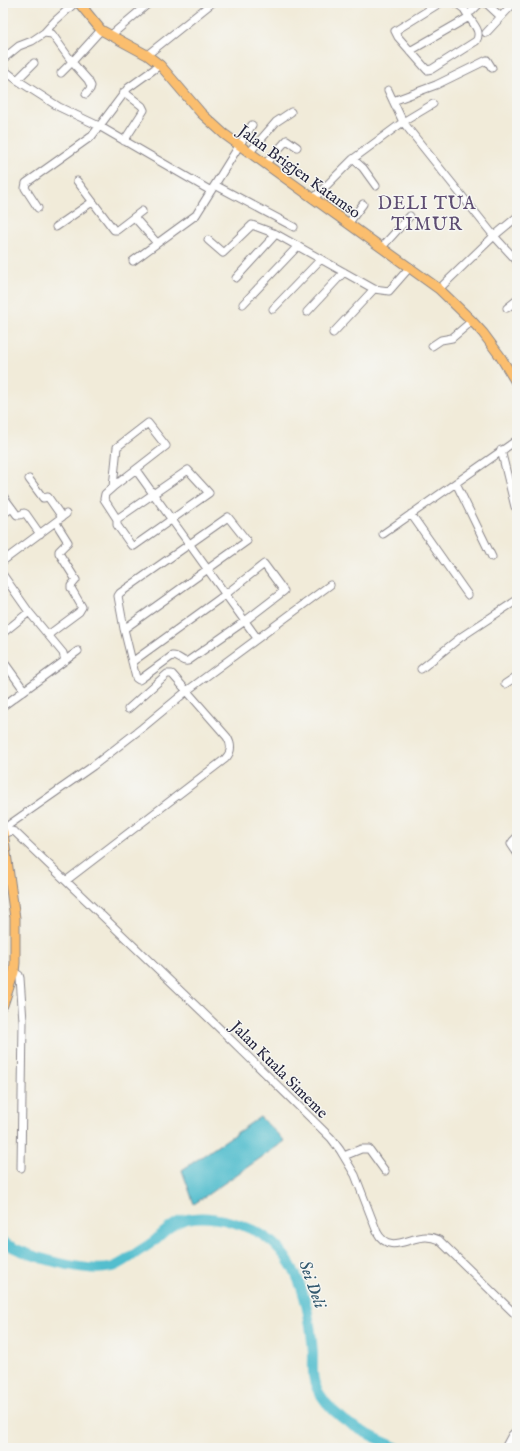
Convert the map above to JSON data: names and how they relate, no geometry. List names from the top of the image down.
{
  "streets": {
    "main road": ["Jalan Brigjen Katamso"],
    "street": ["Jalan Kuala Simeme"]
  },
  "districts": ["DELI TUA TIMUR"],
  "water": ["Sei Deli"]
}
